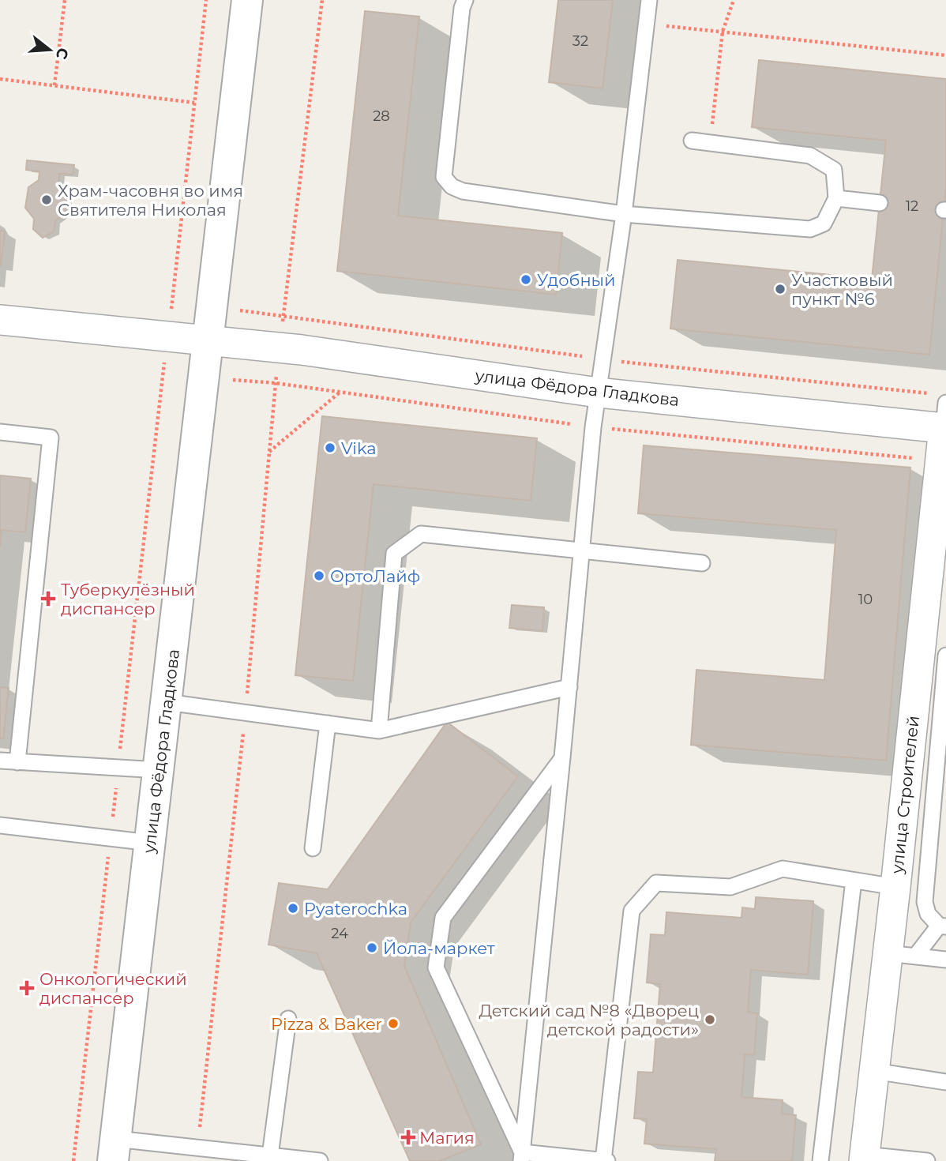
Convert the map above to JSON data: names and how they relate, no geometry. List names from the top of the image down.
{
  "streets": {
    "street": ["улица Фёдора Гладкова", "улица Строителей"]
  },
  "crossings": [
    ["улица Фёдора Гладкова", "улица Строителей"]
  ],
  "places": {
    "other": [
      "Храм-часовня во имя Святителя Николая",
      "Удобный",
      "Участковый пункт №6",
      "Vika",
      "ОртоЛайф",
      "Pyaterochka",
      "Йола-маркет",
      "Детский сад №8 «Дворец детской радости»",
      "Pizza & Baker"
    ],
    "health": ["Туберкулёзный диспансер", "Онкологический диспансер", "Магия"]
  },
  "house_numbers": [
    "32",
    "28",
    "12",
    "10",
    "24"
  ],
  "north": "right"
}
